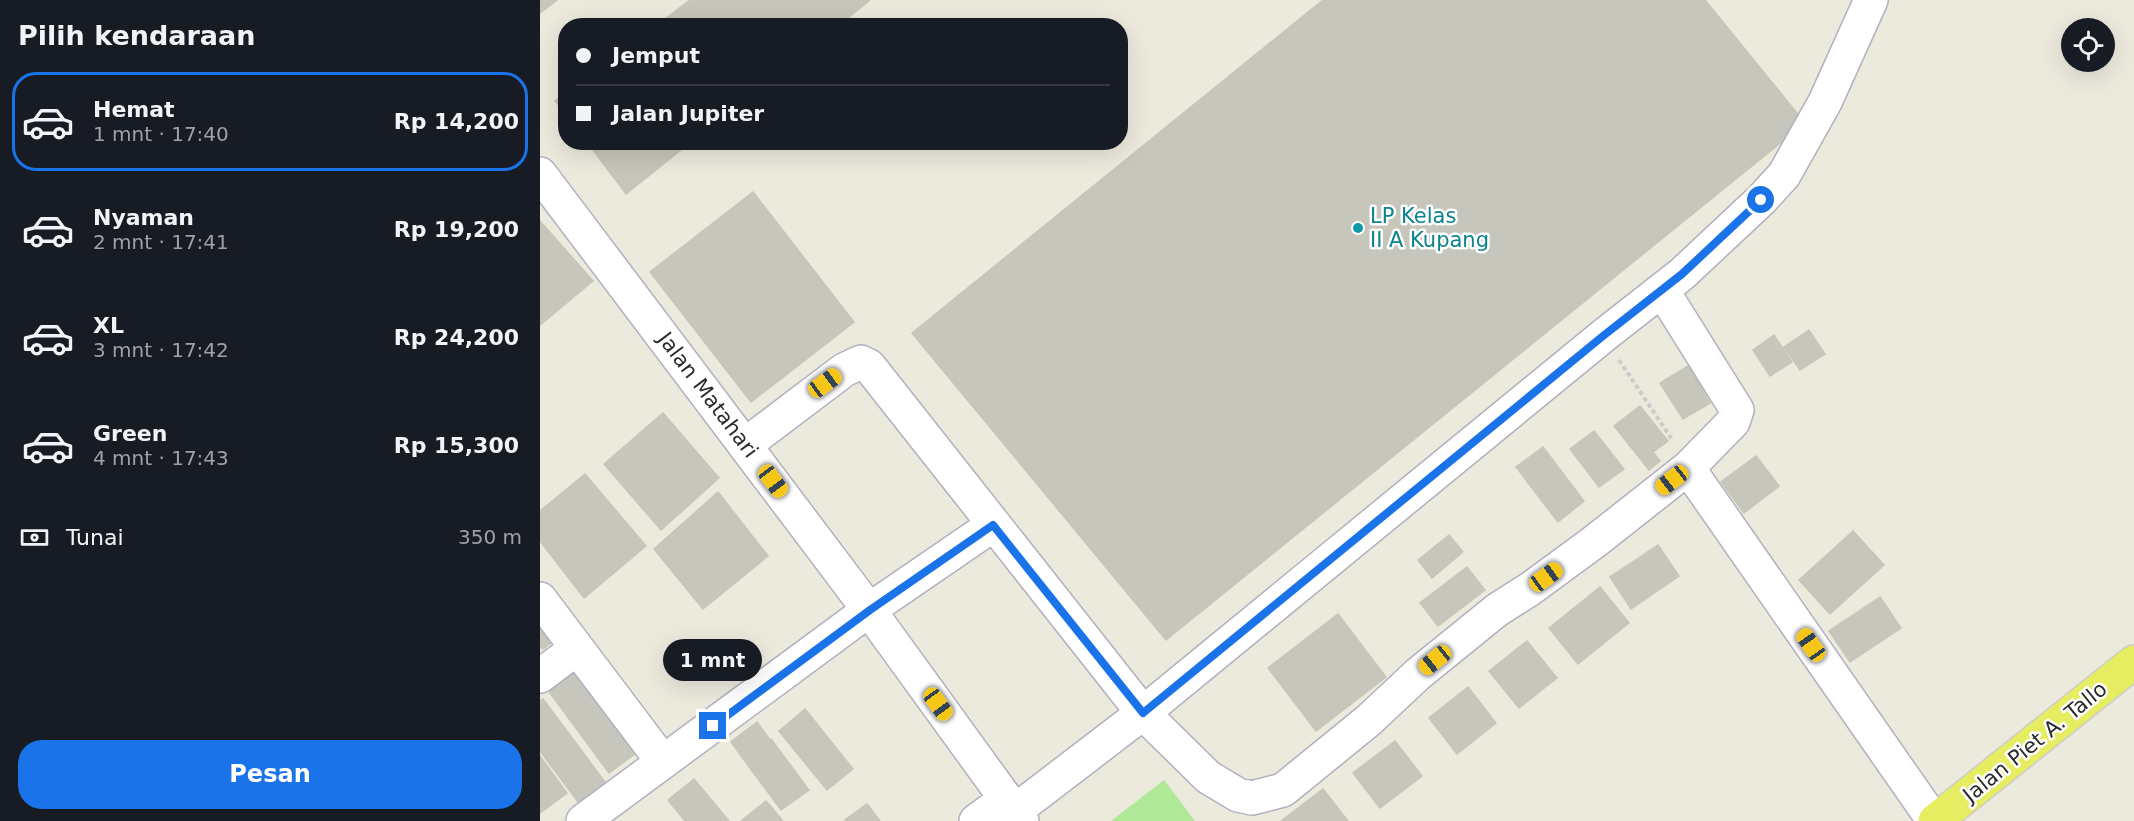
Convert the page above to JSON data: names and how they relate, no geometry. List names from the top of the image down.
{
  "streets": {
    "main road": ["Jalan Piet A. Tallo"],
    "street": ["Jalan Matahari"]
  },
  "places": ["LP Kelas II A Kupang"],
  "page": {
    "heading": "Pilih kendaraan",
    "banner": ["Jemput", "Jalan Jupiter"],
    "list": [
      {
        "name": "Hemat",
        "note": "1 mnt · 17:40",
        "value": "Rp 14,200"
      },
      {
        "name": "Nyaman",
        "note": "2 mnt · 17:41",
        "value": "Rp 19,200"
      },
      {
        "name": "XL",
        "note": "3 mnt · 17:42",
        "value": "Rp 24,200"
      },
      {
        "name": "Green",
        "note": "4 mnt · 17:43",
        "value": "Rp 15,300"
      }
    ],
    "pay": ["Tunai", "350 m"],
    "bubble": "1 mnt",
    "buttons": "Pesan"
  }
}
